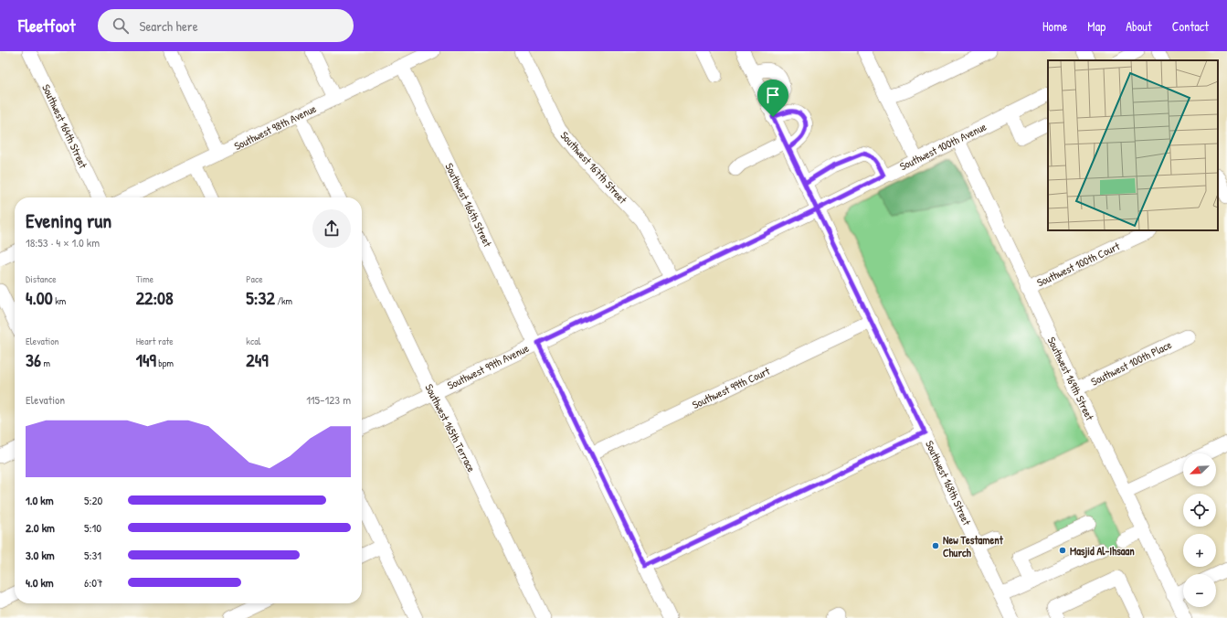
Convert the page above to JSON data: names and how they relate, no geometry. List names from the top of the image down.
{
  "streets": {
    "street": [
      "Southwest 164th Street",
      "Southwest 98th Avenue",
      "Southwest 100th Avenue",
      "Southwest 167th Street",
      "Southwest 166th Street",
      "Southwest 100th Court",
      "Southwest 100th Place",
      "Southwest 99th Avenue",
      "Southwest 169th Street",
      "Southwest 99th Court",
      "Southwest 165th Terrace",
      "Southwest 168th Street"
    ]
  },
  "crossings": [
    ["Southwest 98th Avenue", "Southwest 166th Street"],
    ["Southwest 100th Avenue", "Southwest 99th Avenue"],
    ["Southwest 100th Avenue", "Southwest 169th Street"],
    ["Southwest 100th Avenue", "Southwest 168th Street"],
    ["Southwest 167th Street", "Southwest 99th Avenue"],
    ["Southwest 166th Street", "Southwest 99th Avenue"],
    ["Southwest 166th Street", "Southwest 99th Court"],
    ["Southwest 100th Court", "Southwest 169th Street"],
    ["Southwest 100th Place", "Southwest 169th Street"],
    ["Southwest 99th Avenue", "Southwest 165th Terrace"],
    ["Southwest 99th Avenue", "Southwest 168th Street"],
    ["Southwest 99th Court", "Southwest 168th Street"]
  ],
  "places": ["New Testament Church", "Masjid Al-Ihsaan"],
  "north": "bottom left",
  "page": {
    "header": "Fleetfoot",
    "search": "Search here",
    "nav": [
      "Home",
      "Map",
      "About",
      "Contact"
    ],
    "heading": ["Evening run", "18:53 · 4 × 1.0 km"],
    "stats": [
      ["Distance", "4.00 km"],
      ["Time", "22:08"],
      ["Pace", "5:32 /km"],
      ["Elevation", "36 m"],
      ["Heart rate", "149 bpm"],
      ["kcal", "249"]
    ],
    "chart": ["Elevation", "115–123 m"],
    "map_buttons": ["+", "−"],
    "list": [
      {
        "name": "1.0 km",
        "note": "5:20"
      },
      {
        "name": "2.0 km",
        "note": "5:10"
      },
      {
        "name": "3.0 km",
        "note": "5:31"
      },
      {
        "name": "4.0 km",
        "note": "6:07"
      }
    ]
  }
}
